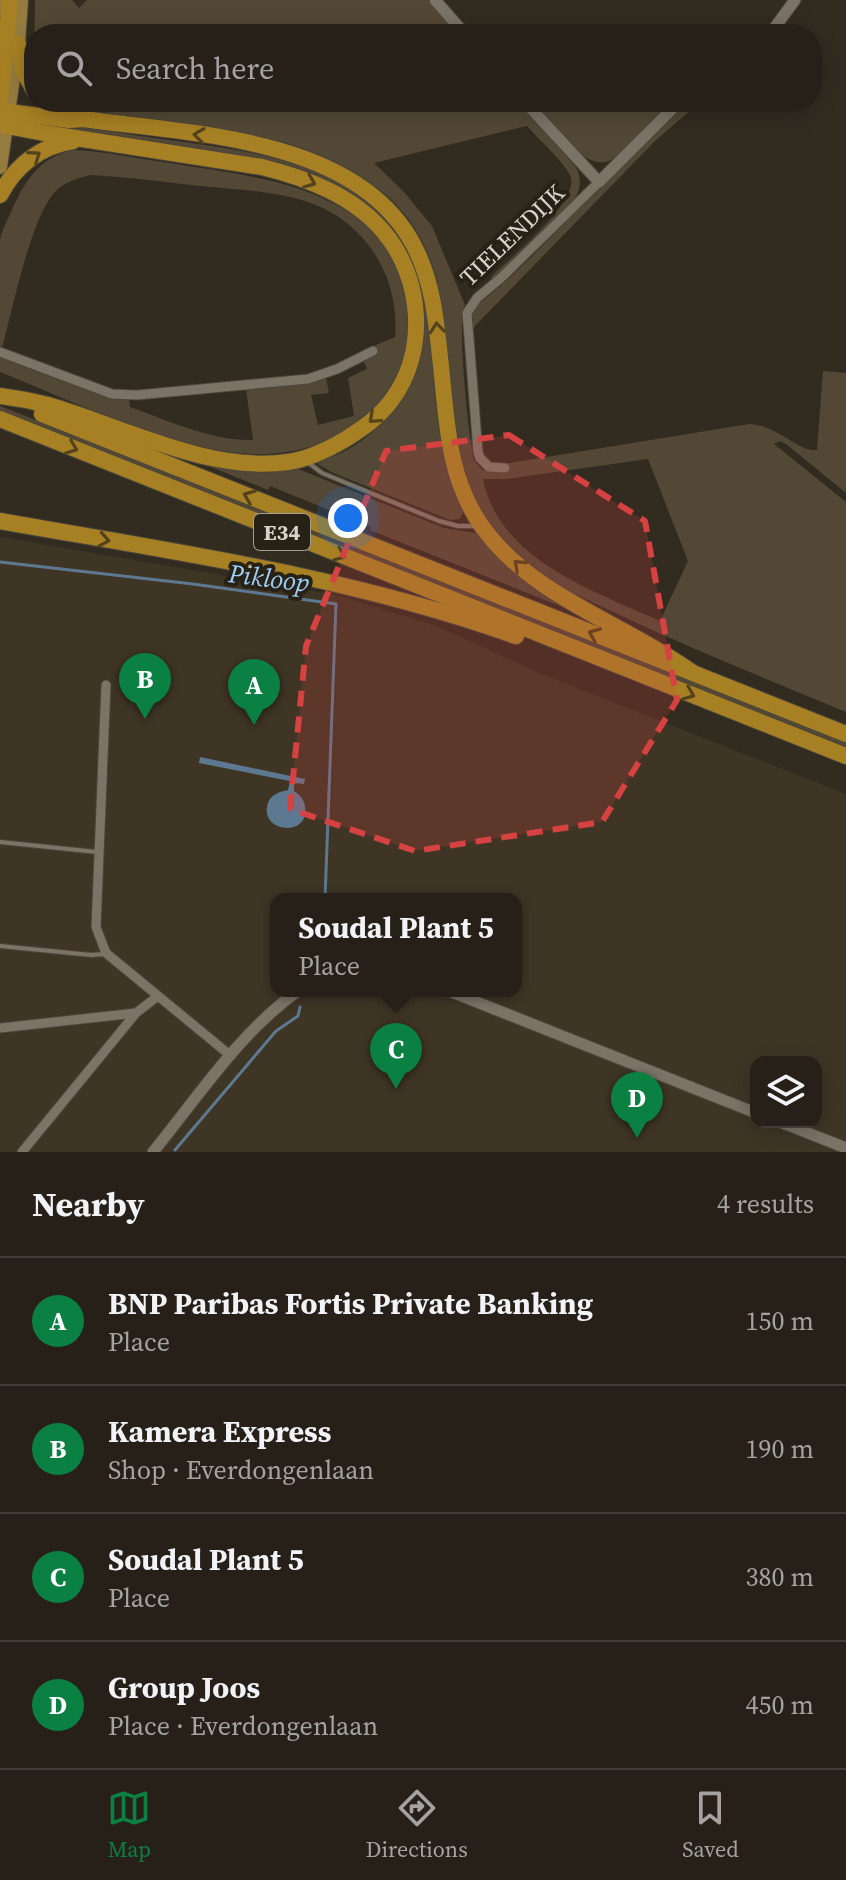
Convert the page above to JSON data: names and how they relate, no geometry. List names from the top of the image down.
{
  "streets": {
    "highway": ["E34"],
    "street": ["TIELENDIJK"]
  },
  "water": ["Pikloop"],
  "page": {
    "search": "Search here",
    "pins": [
      "B",
      "A",
      "C",
      "D"
    ],
    "popup": ["Soudal Plant 5", "Place"],
    "heading": ["Nearby", "4 results"],
    "list": [
      {
        "mark": "A",
        "name": "BNP Paribas Fortis Private Banking",
        "note": "Place",
        "value": "150 m"
      },
      {
        "mark": "B",
        "name": "Kamera Express",
        "note": "Shop · Everdongenlaan",
        "value": "190 m"
      },
      {
        "mark": "C",
        "name": "Soudal Plant 5",
        "note": "Place",
        "value": "380 m"
      },
      {
        "mark": "D",
        "name": "Group Joos",
        "note": "Place · Everdongenlaan",
        "value": "450 m"
      }
    ],
    "nav": ["Map", "Directions", "Saved"]
  }
}
